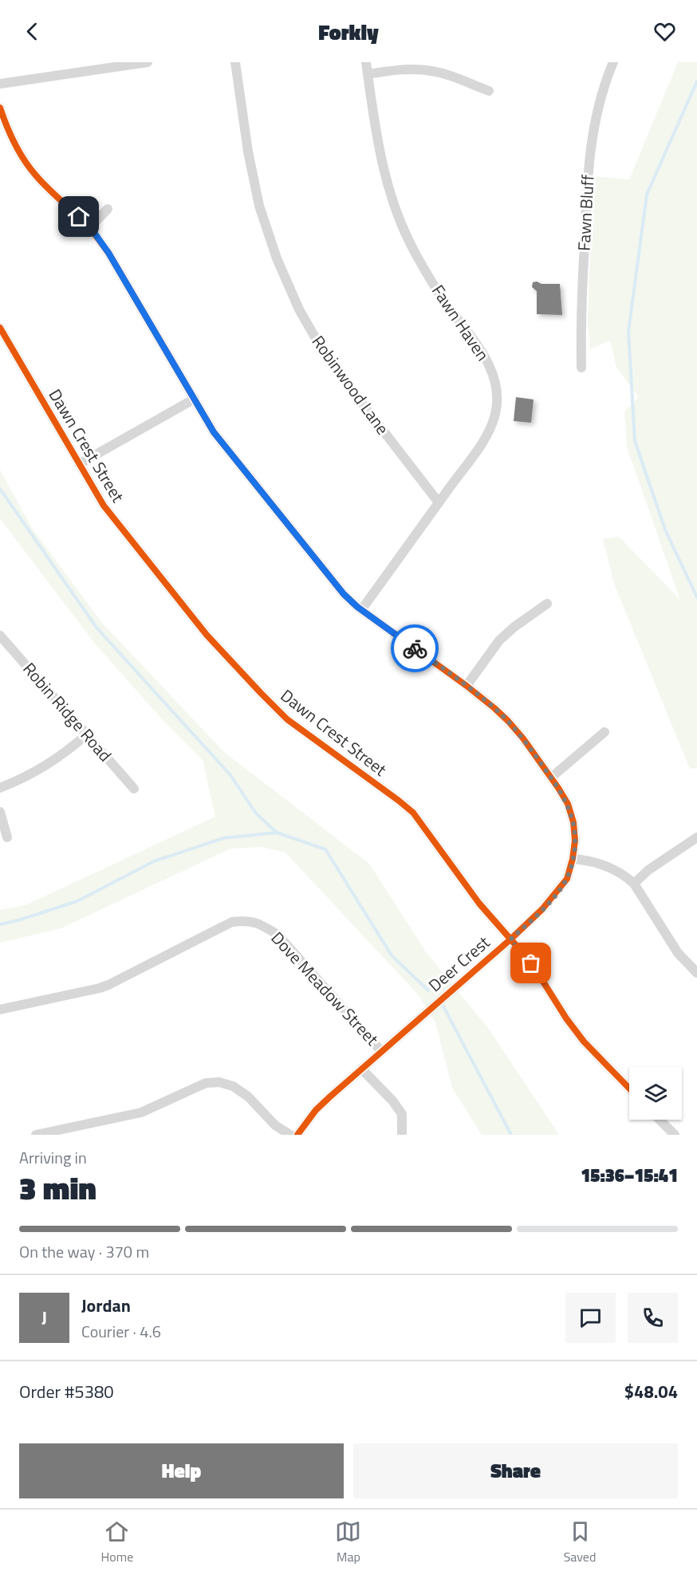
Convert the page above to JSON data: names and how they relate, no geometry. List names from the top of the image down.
{
  "streets": {
    "street": [
      "Fawn Bluff",
      "Fawn Haven",
      "Robinwood Lane",
      "Dawn Crest Street",
      "Robin Ridge Road",
      "Deer Crest",
      "Dove Meadow Street"
    ]
  },
  "crossings": [
    ["Fawn Haven", "Robinwood Lane"],
    ["Fawn Haven", "Deer Crest"],
    ["Dawn Crest Street", "Deer Crest"],
    ["Deer Crest", "Dove Meadow Street"]
  ],
  "page": {
    "header": "Forkly",
    "heading": ["3 min", "Arriving in", "15:36–15:41"],
    "panel": [
      "Jordan",
      "Courier · 4.6",
      "Order #5380",
      "$48.04"
    ],
    "bar": "On the way · 370 m",
    "round": "J",
    "buttons": ["Help", "Share"],
    "tabs": ["Home", "Map", "Saved"]
  }
}
